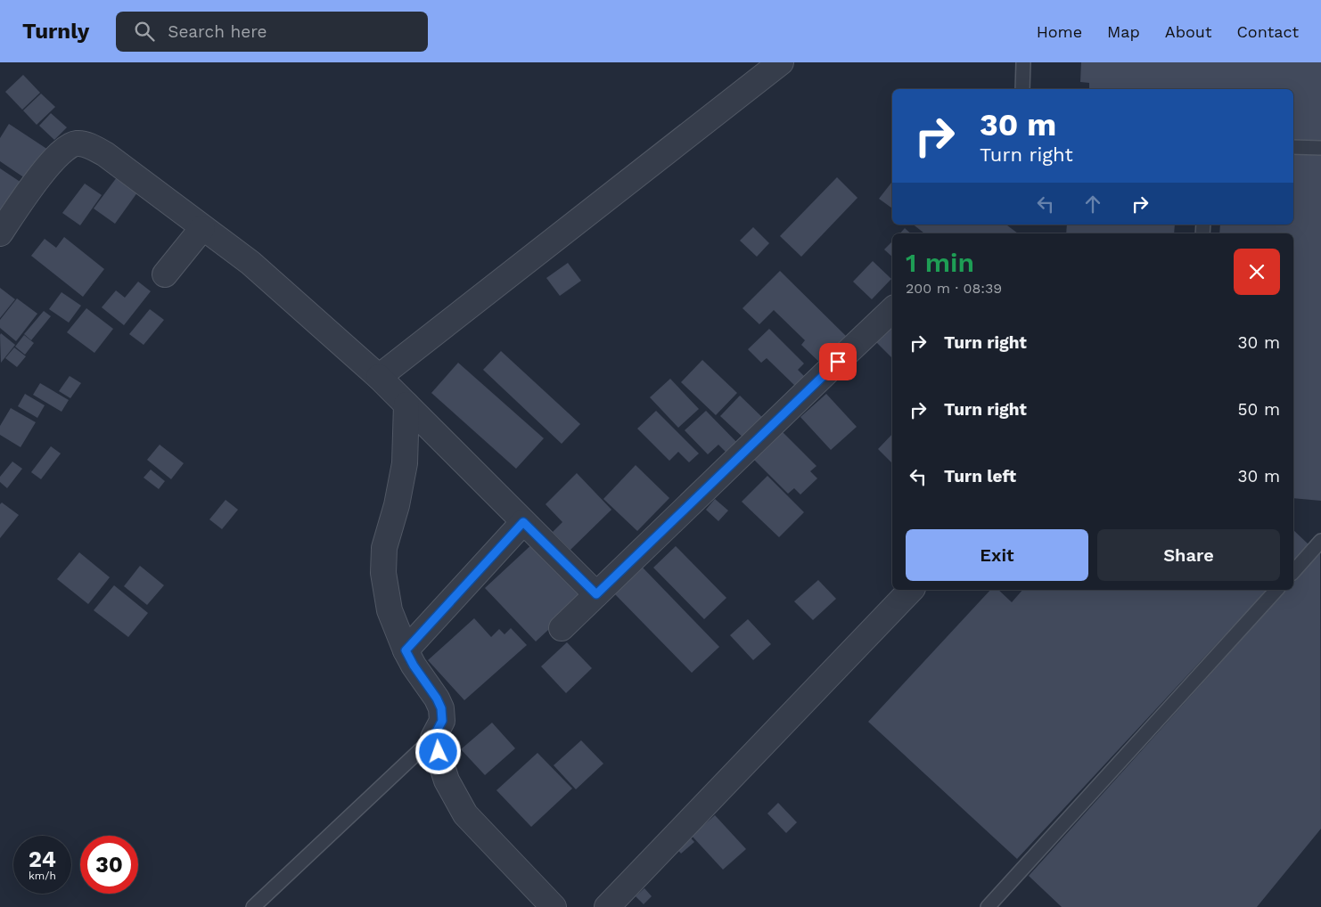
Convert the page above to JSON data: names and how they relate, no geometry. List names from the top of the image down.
{
  "page": {
    "header": "Turnly",
    "search": "Search here",
    "nav": [
      "Home",
      "Map",
      "About",
      "Contact"
    ],
    "turn": ["30 m", "Turn right"],
    "heading": ["1 min", "200 m · 08:39"],
    "list": [
      {
        "name": "Turn right",
        "value": "30 m"
      },
      {
        "name": "Turn right",
        "value": "50 m"
      },
      {
        "name": "Turn left",
        "value": "30 m"
      }
    ],
    "buttons": ["Exit", "Share"],
    "speed": "24 km/h",
    "limit": "30"
  }
}
